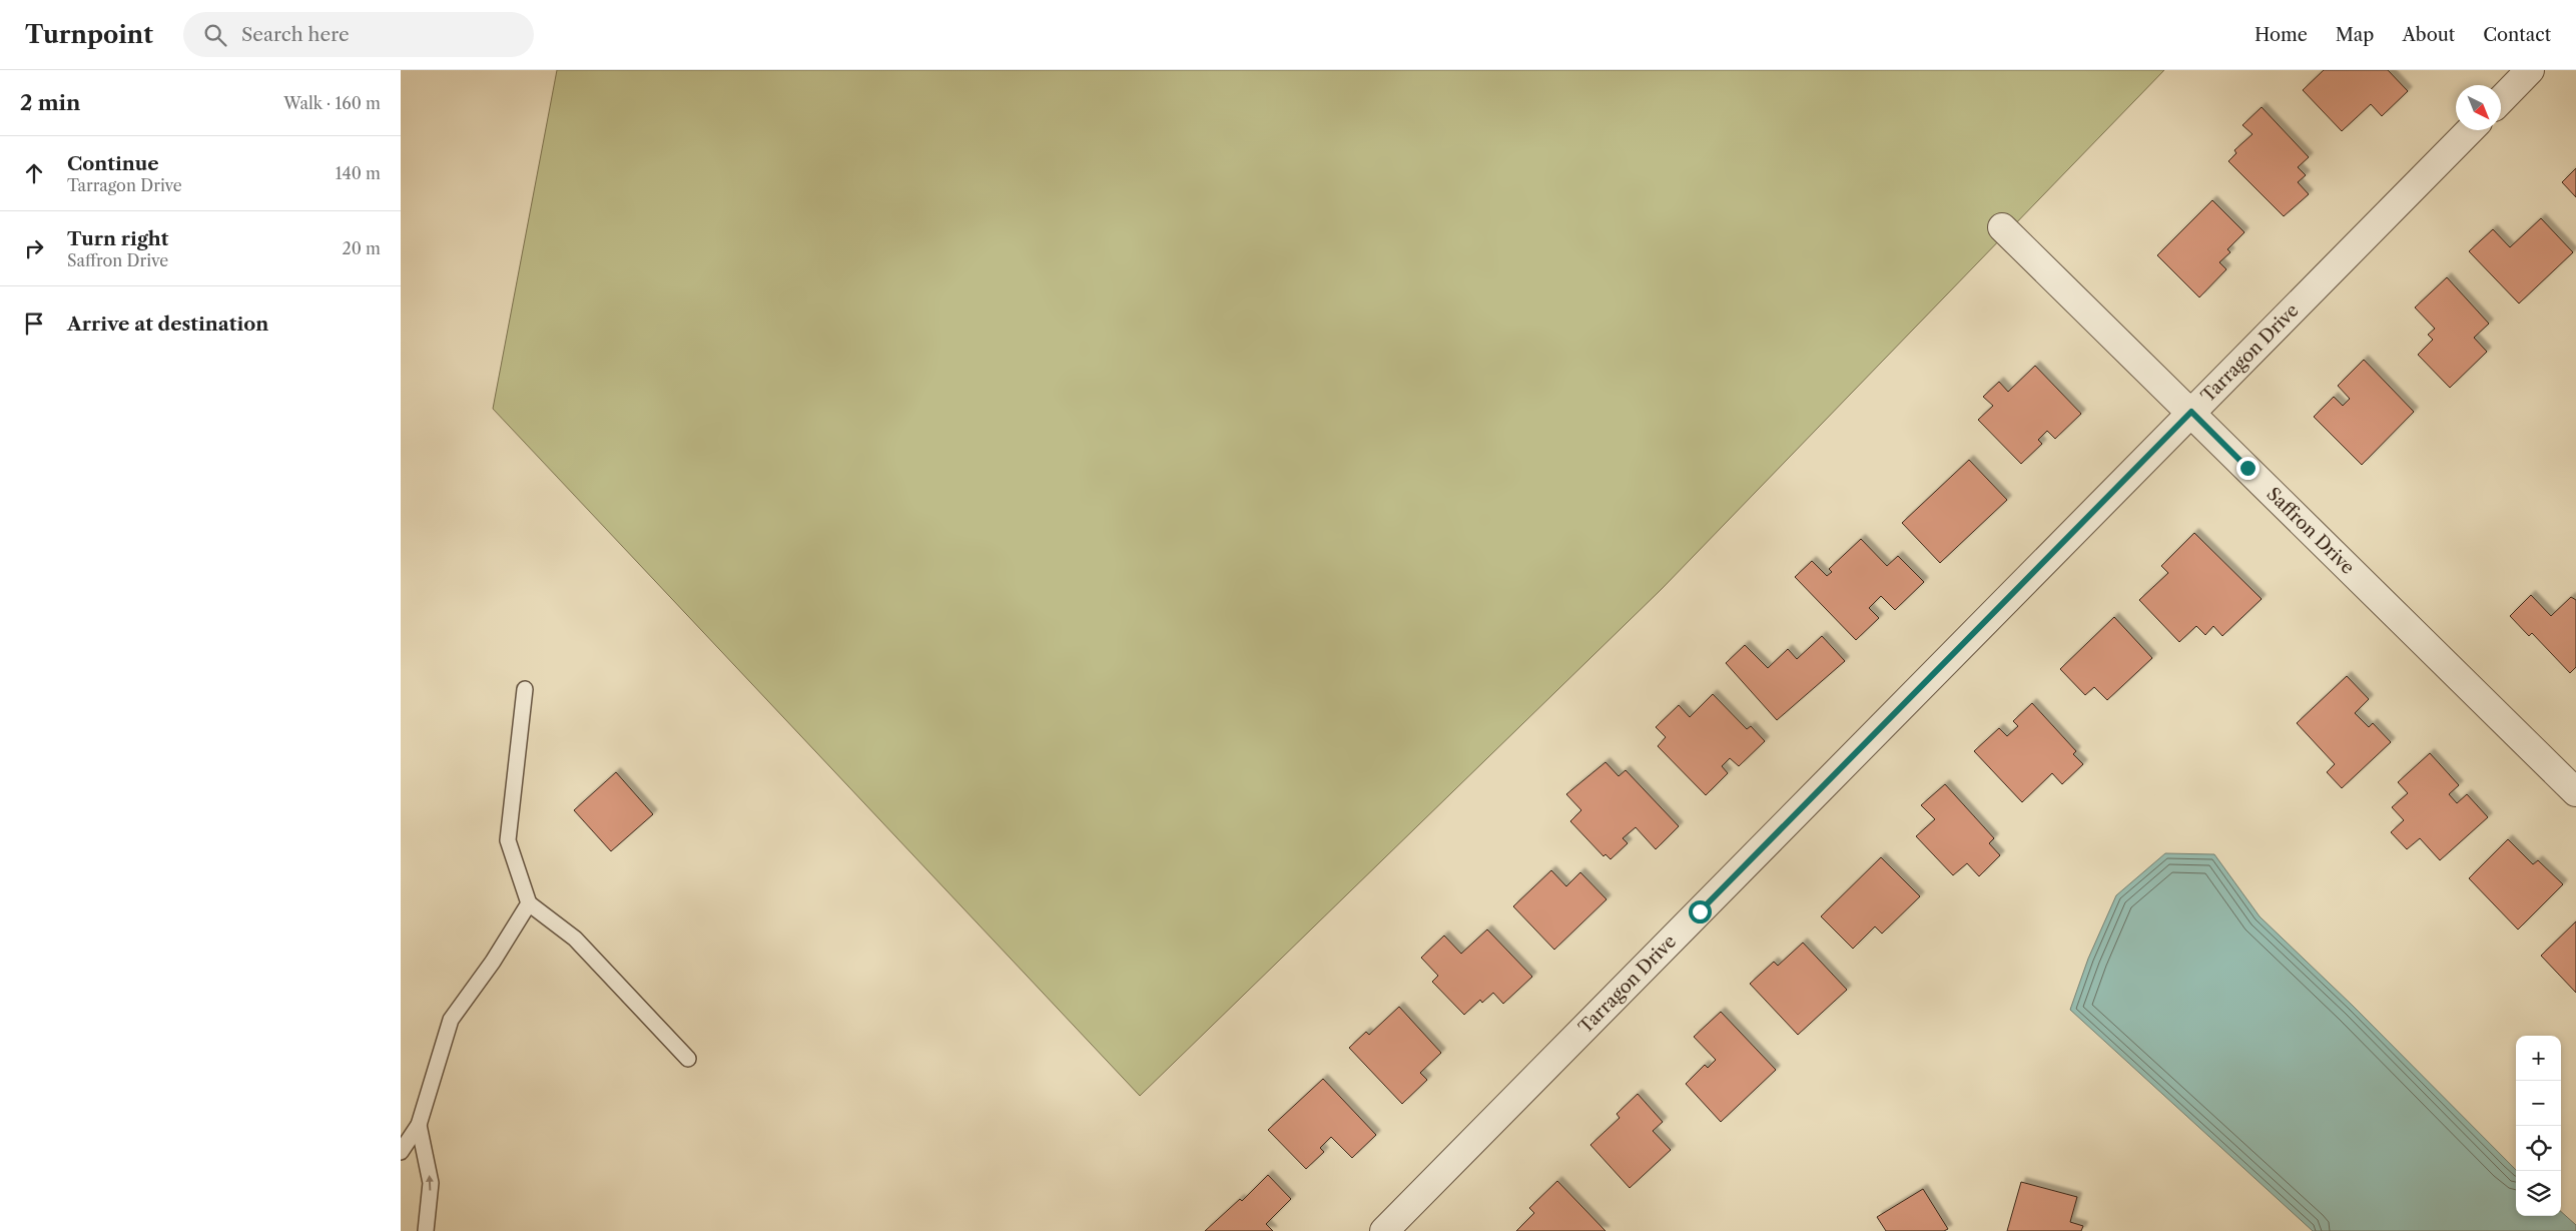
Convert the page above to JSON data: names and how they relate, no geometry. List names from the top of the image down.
{
  "streets": {
    "street": ["Tarragon Drive", "Saffron Drive"]
  },
  "crossings": [
    ["Tarragon Drive", "Saffron Drive"]
  ],
  "north": "bottom right",
  "page": {
    "header": "Turnpoint",
    "search": "Search here",
    "nav": [
      "Home",
      "Map",
      "About",
      "Contact"
    ],
    "heading": ["2 min", "Walk · 160 m"],
    "list": [
      ["Continue", "Tarragon Drive", "140 m"],
      ["Turn right", "Saffron Drive", "20 m"],
      "Arrive at destination"
    ],
    "map_buttons": ["+", "−"]
  }
}
